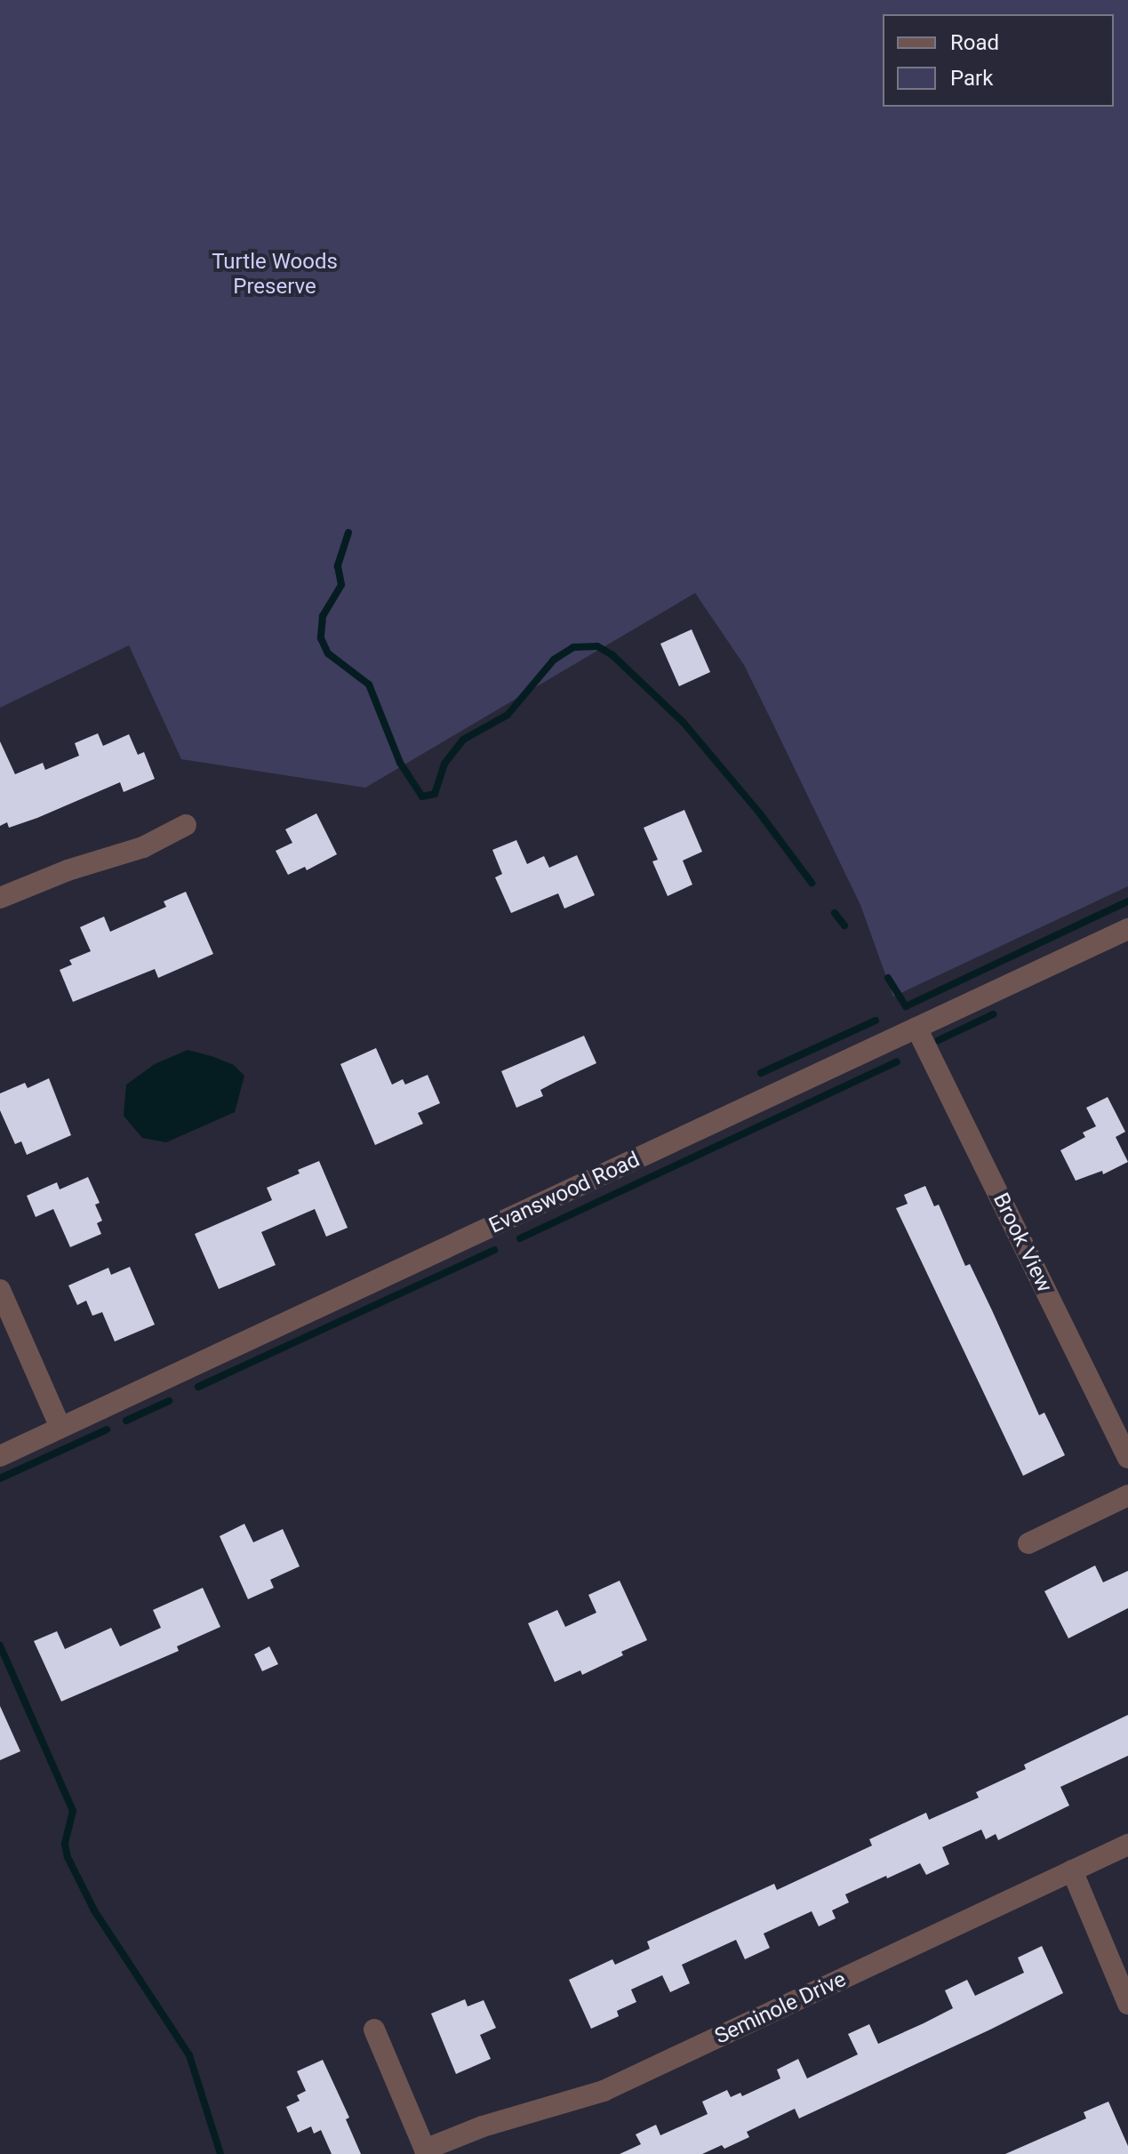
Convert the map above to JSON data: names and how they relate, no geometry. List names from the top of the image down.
{
  "streets": {
    "street": ["Evanswood Road", "Brook View", "Seminole Drive"]
  },
  "crossings": [
    ["Evanswood Road", "Brook View"]
  ],
  "parks": ["Turtle Woods Preserve"],
  "legend": ["Road", "Park"]
}
